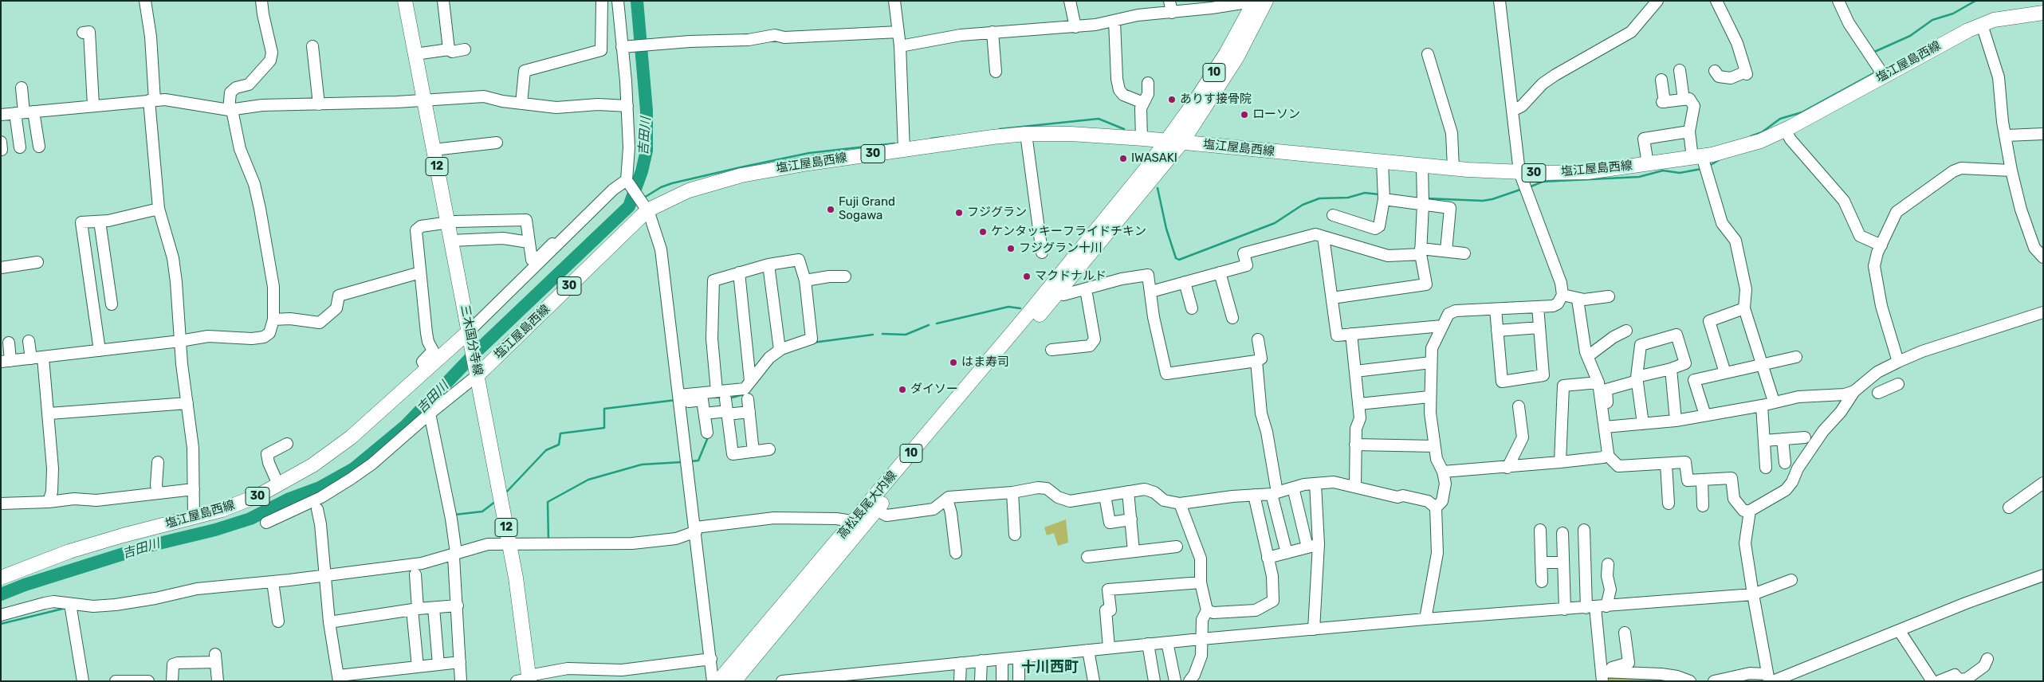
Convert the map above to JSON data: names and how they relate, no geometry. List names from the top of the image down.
{
  "streets": {
    "main road": [
      "塩江屋島西線",
      "10",
      "30",
      "12",
      "三木国分寺線",
      "高松長尾大内線"
    ]
  },
  "crossings": [
    ["塩江屋島西線", "三木国分寺線"],
    ["塩江屋島西線", "高松長尾大内線"]
  ],
  "districts": ["十川西町"],
  "water": ["吉田川"],
  "places": [
    "ありす接骨院",
    "ローソン",
    "IWASAKI",
    "Fuji Grand Sogawa",
    "フジグラン",
    "ケンタッキーフライドチキン",
    "フジグラン十川",
    "マクドナルド",
    "はま寿司",
    "ダイソー"
  ]
}
